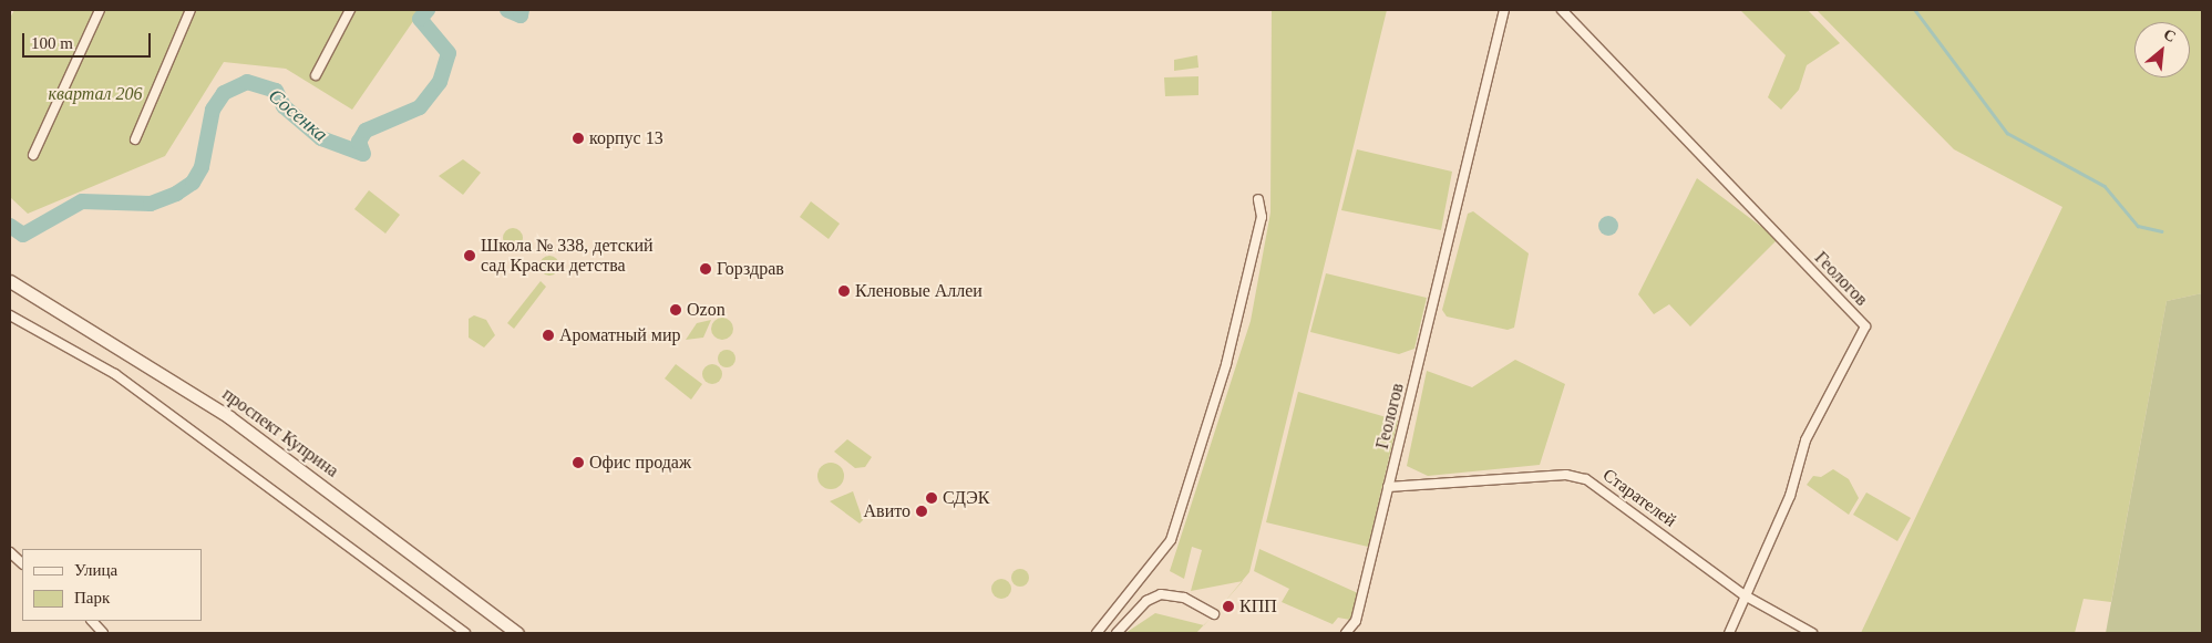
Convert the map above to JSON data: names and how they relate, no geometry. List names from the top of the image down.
{
  "streets": {
    "main road": ["проспект Куприна"],
    "street": ["Геологов", "Старателей"]
  },
  "crossings": [
    ["Геологов", "Старателей"]
  ],
  "water": ["Сосенка"],
  "parks": ["квартал 206"],
  "places": [
    "корпус 13",
    "Школа № 338, детский сад Краски детства",
    "Горздрав",
    "Кленовые Аллеи",
    "Ozon",
    "Ароматный мир",
    "Офис продаж",
    "СДЭК",
    "Авито",
    "КПП"
  ],
  "legend": ["Улица", "Парк"],
  "scale_bar": "100 m",
  "north": "top right"
}
